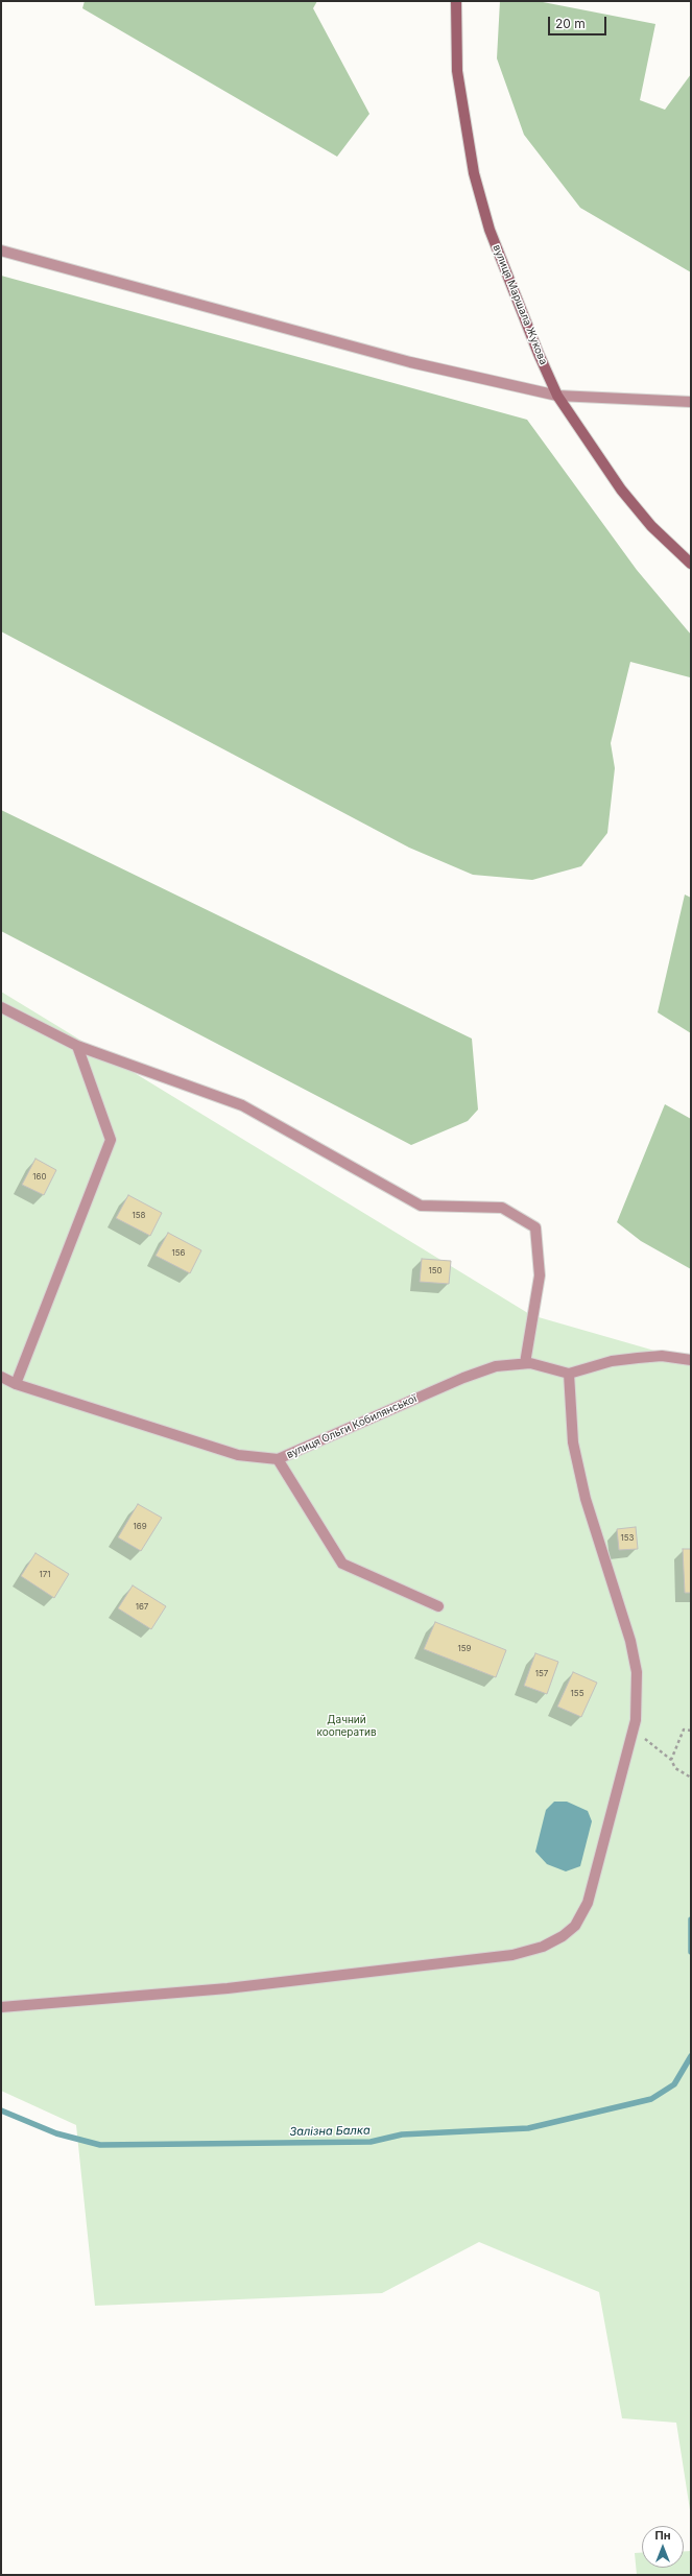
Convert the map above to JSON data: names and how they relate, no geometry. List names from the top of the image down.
{
  "streets": {
    "main road": ["вулиця Маршала Жукова"],
    "street": ["вулиця Ольги Кобилянської"]
  },
  "water": ["Залізна Балка"],
  "parks": ["Дачний кооператив"],
  "house_numbers": [
    "160",
    "158",
    "156",
    "150",
    "169",
    "153",
    "171",
    "167",
    "159",
    "157",
    "155"
  ],
  "scale_bar": "20 m",
  "north": "top"
}
